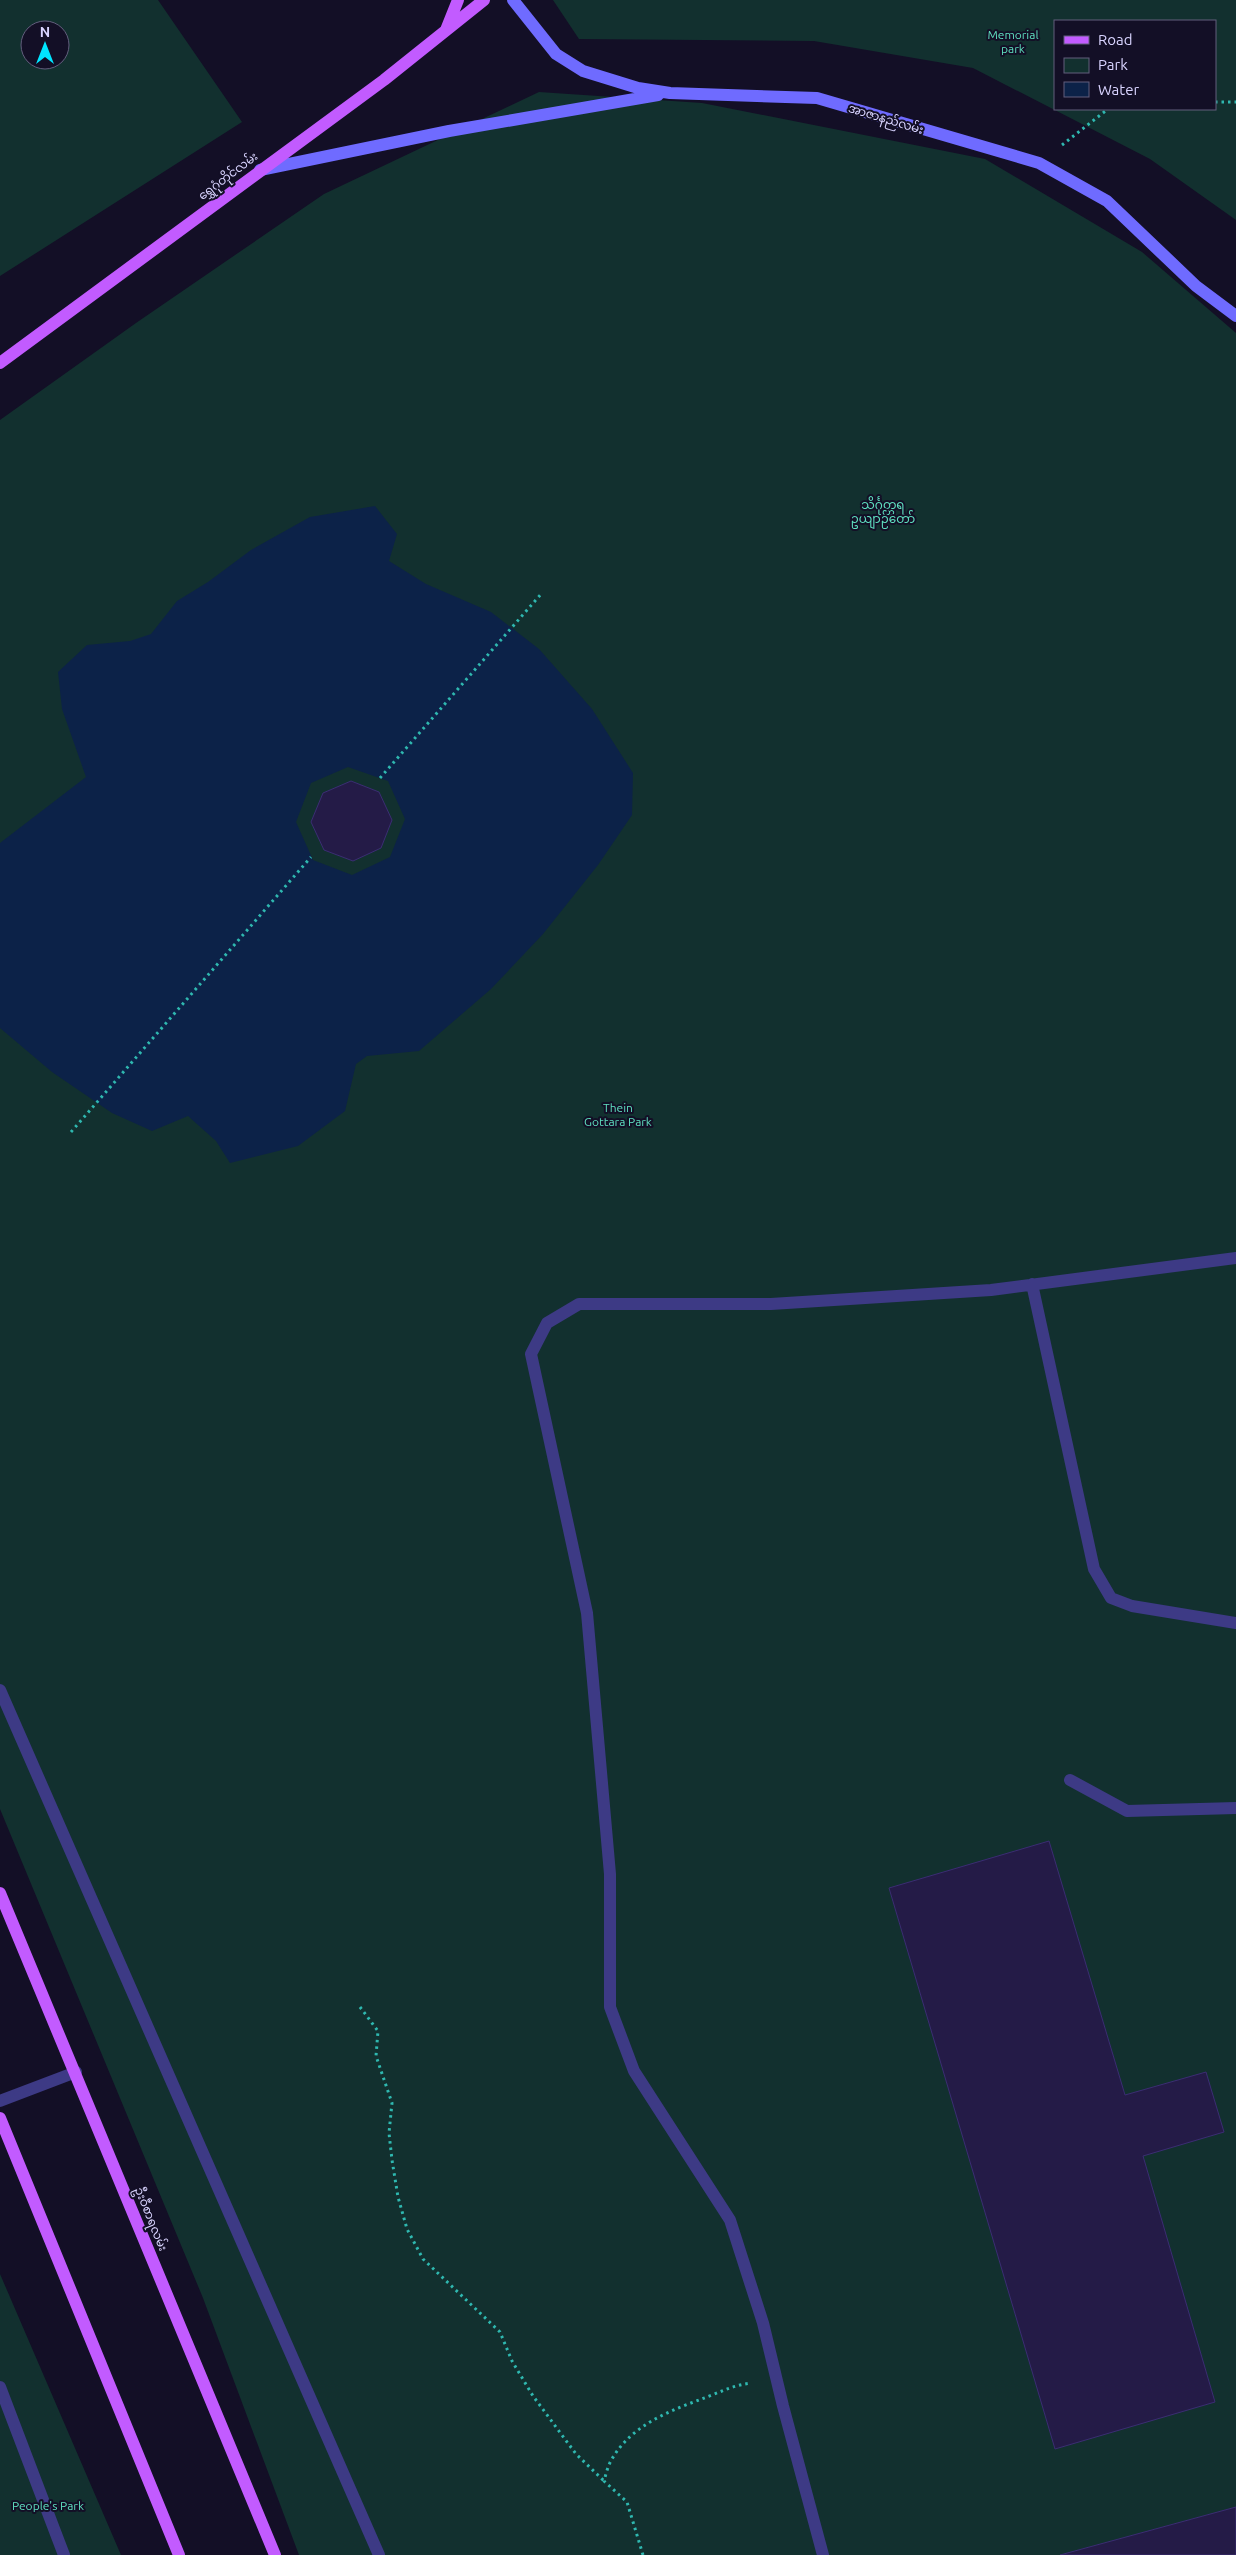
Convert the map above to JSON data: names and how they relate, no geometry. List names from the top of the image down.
{
  "streets": {
    "main road": ["အာဇာနည်လမ်း", "ရွှေဂုံတိုင်လမ်း", "ဦးဝီစာရလမ်း"]
  },
  "parks": [
    "Memorial park",
    "သိင်္ဂုတ္တရ ဥယျာဉ်တော်",
    "Thein Gottara Park",
    "People's Park"
  ],
  "legend": ["Road", "Park", "Water"],
  "north": "top"
}
